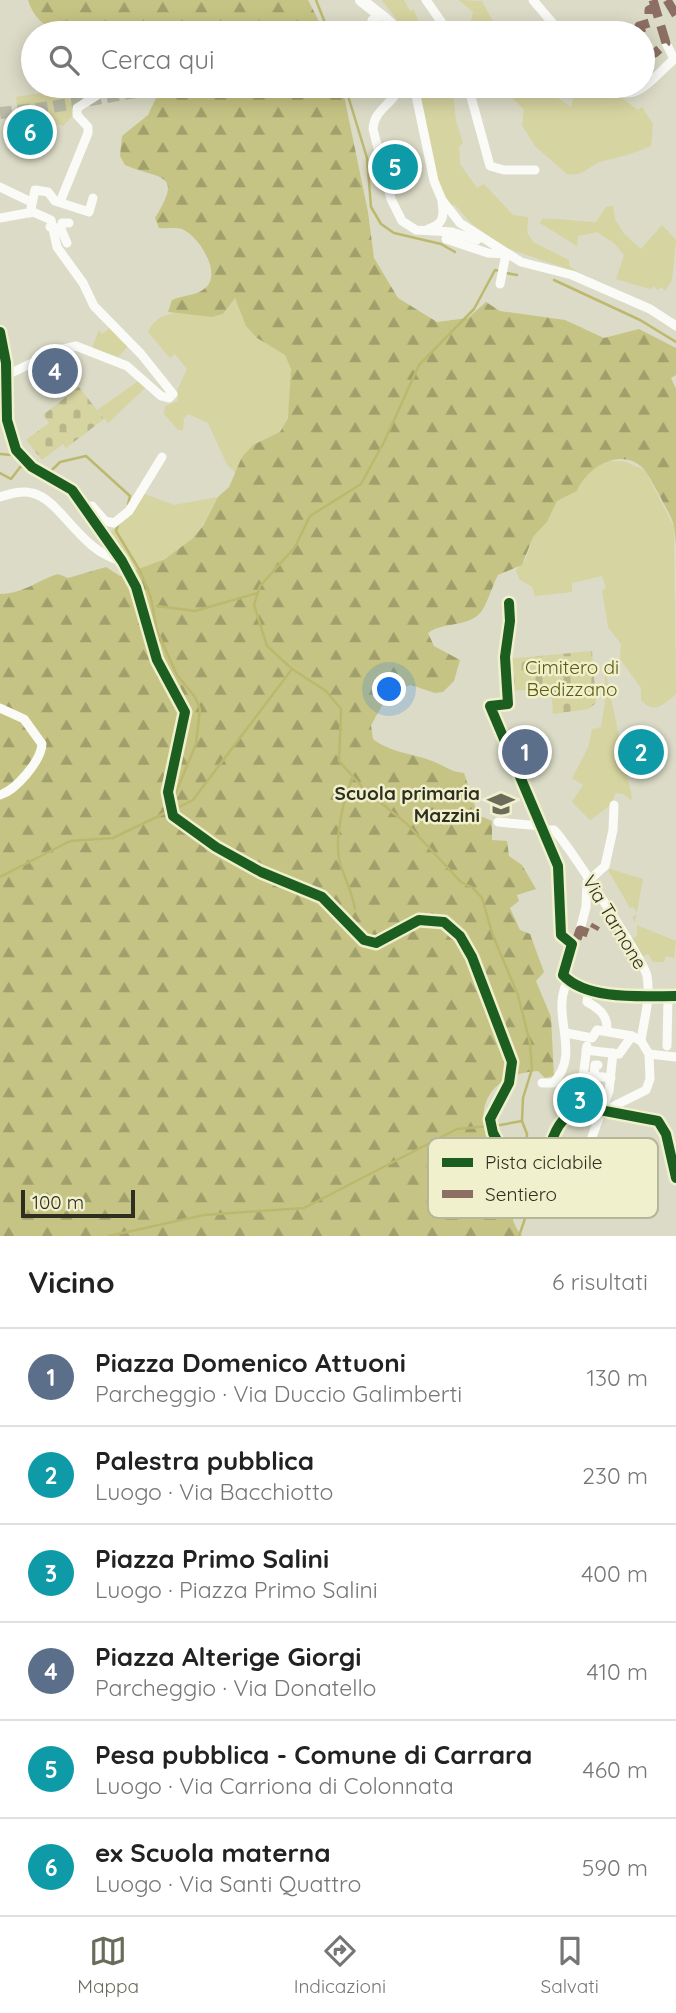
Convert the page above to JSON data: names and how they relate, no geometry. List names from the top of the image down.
{
  "streets": {
    "street": ["Via Tarnone"]
  },
  "parks": ["Cimitero di Bedizzano"],
  "places": {
    "school or university": ["Scuola primaria Mazzini"]
  },
  "legend": ["Pista ciclabile", "Sentiero"],
  "scale_bar": "100 m",
  "page": {
    "search": "Cerca qui",
    "pins": [
      "6",
      "5",
      "4",
      "1",
      "2",
      "3"
    ],
    "scale": "100 m",
    "heading": ["Vicino", "6 risultati"],
    "list": [
      {
        "mark": "1",
        "name": "Piazza Domenico Attuoni",
        "note": "Parcheggio · Via Duccio Galimberti",
        "value": "130 m"
      },
      {
        "mark": "2",
        "name": "Palestra pubblica",
        "note": "Luogo · Via Bacchiotto",
        "value": "230 m"
      },
      {
        "mark": "3",
        "name": "Piazza Primo Salini",
        "note": "Luogo · Piazza Primo Salini",
        "value": "400 m"
      },
      {
        "mark": "4",
        "name": "Piazza Alterige Giorgi",
        "note": "Parcheggio · Via Donatello",
        "value": "410 m"
      },
      {
        "mark": "5",
        "name": "Pesa pubblica - Comune di Carrara",
        "note": "Luogo · Via Carriona di Colonnata",
        "value": "460 m"
      },
      {
        "mark": "6",
        "name": "ex Scuola materna",
        "note": "Luogo · Via Santi Quattro",
        "value": "590 m"
      }
    ],
    "nav": ["Mappa", "Indicazioni", "Salvati"]
  }
}
